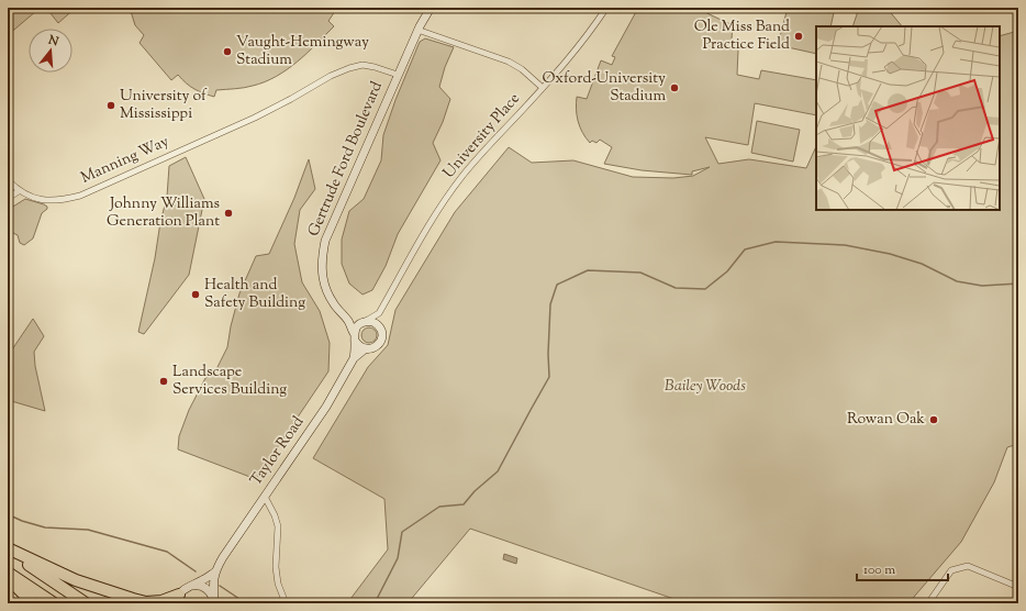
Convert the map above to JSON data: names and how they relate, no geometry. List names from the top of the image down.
{
  "streets": {
    "street": [
      "University Place",
      "Gertrude Ford Boulevard",
      "Manning Way",
      "Taylor Road"
    ]
  },
  "crossings": [
    ["University Place", "Gertrude Ford Boulevard"],
    ["University Place", "Taylor Road"],
    ["Gertrude Ford Boulevard", "Manning Way"],
    ["Gertrude Ford Boulevard", "Taylor Road"]
  ],
  "parks": ["Bailey Woods"],
  "places": [
    "Ole Miss Band Practice Field",
    "Vaught-Hemingway Stadium",
    "Oxford-University Stadium",
    "University of Mississippi",
    "Johnny Williams Generation Plant",
    "Health and Safety Building",
    "Landscape Services Building",
    "Rowan Oak"
  ],
  "scale_bar": "100 m",
  "north": "top"
}
